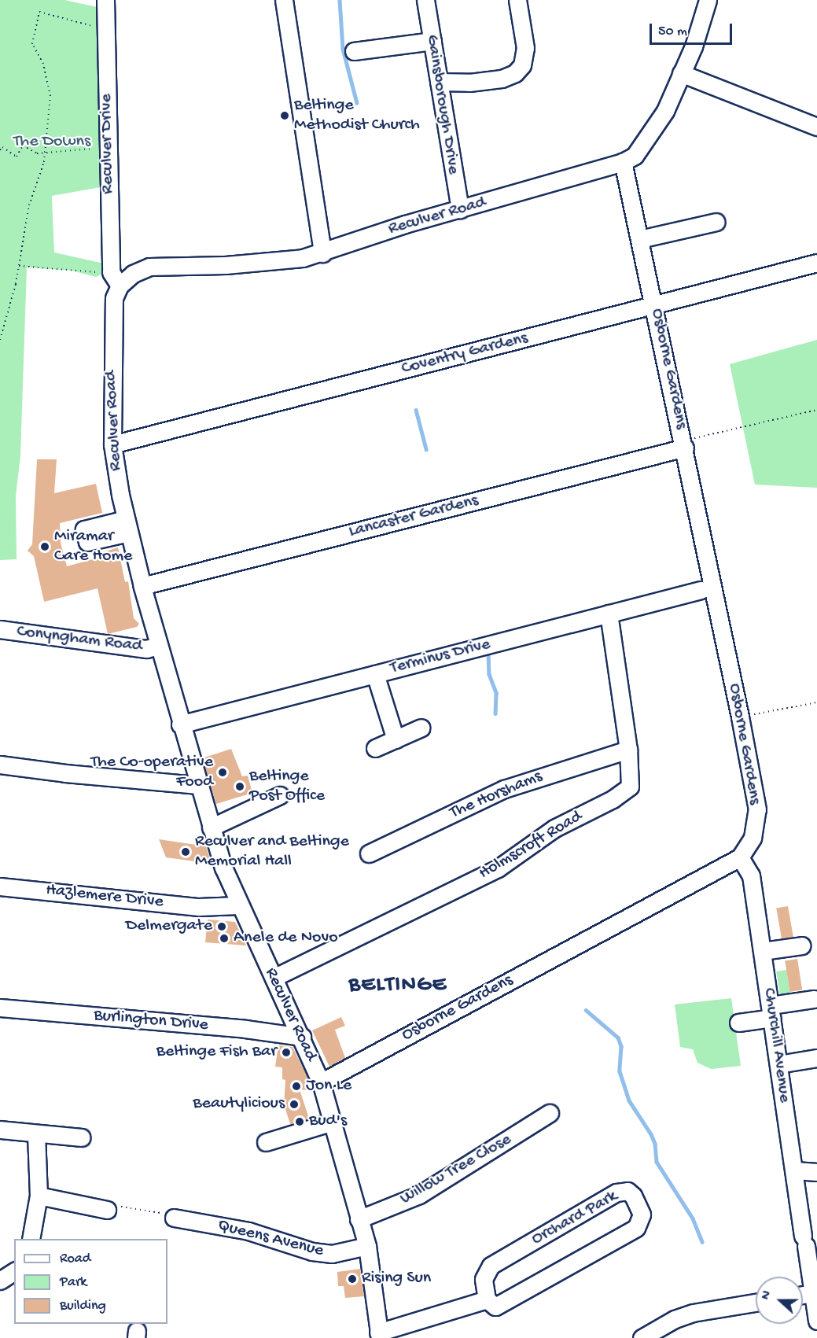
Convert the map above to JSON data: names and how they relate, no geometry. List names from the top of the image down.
{
  "streets": {
    "street": [
      "Gainsborough Drive",
      "Reculver Drive",
      "Reculver Road",
      "Coventry Gardens",
      "Osborne Gardens",
      "Lancaster Gardens",
      "Conyngham Road",
      "Terminus Drive",
      "The Horshams",
      "Holmscroft Road",
      "Hazlemere Drive",
      "Burlington Drive",
      "Churchill Avenue",
      "Willow Tree Close",
      "Orchard Park",
      "Queens Avenue"
    ]
  },
  "crossings": [
    ["Gainsborough Drive", "Reculver Road"],
    ["Reculver Drive", "Reculver Road"],
    ["Reculver Road", "Coventry Gardens"],
    ["Reculver Road", "Osborne Gardens"],
    ["Reculver Road", "Lancaster Gardens"],
    ["Reculver Road", "Conyngham Road"],
    ["Reculver Road", "Terminus Drive"],
    ["Reculver Road", "Holmscroft Road"],
    ["Reculver Road", "Hazlemere Drive"],
    ["Reculver Road", "Burlington Drive"],
    ["Reculver Road", "Willow Tree Close"],
    ["Reculver Road", "Orchard Park"],
    ["Reculver Road", "Queens Avenue"],
    ["Coventry Gardens", "Osborne Gardens"],
    ["Osborne Gardens", "Lancaster Gardens"],
    ["Osborne Gardens", "Churchill Avenue"],
    ["Terminus Drive", "Holmscroft Road"],
    ["The Horshams", "Holmscroft Road"]
  ],
  "districts": ["BELTINGE"],
  "parks": ["The Downs"],
  "places": [
    "Beltinge Methodist Church",
    "Miramar Care Home",
    "The Co-operative Food",
    "Beltinge Post Office",
    "Reculver and Beltinge Memorial Hall",
    "Delmergate",
    "Anele de Novo",
    "Beltinge Fish Bar",
    "Jon Le",
    "Beautylicious",
    "Bud's",
    "Rising Sun"
  ],
  "legend": ["Road", "Park", "Building"],
  "scale_bar": "50 m",
  "north": "left"
}
